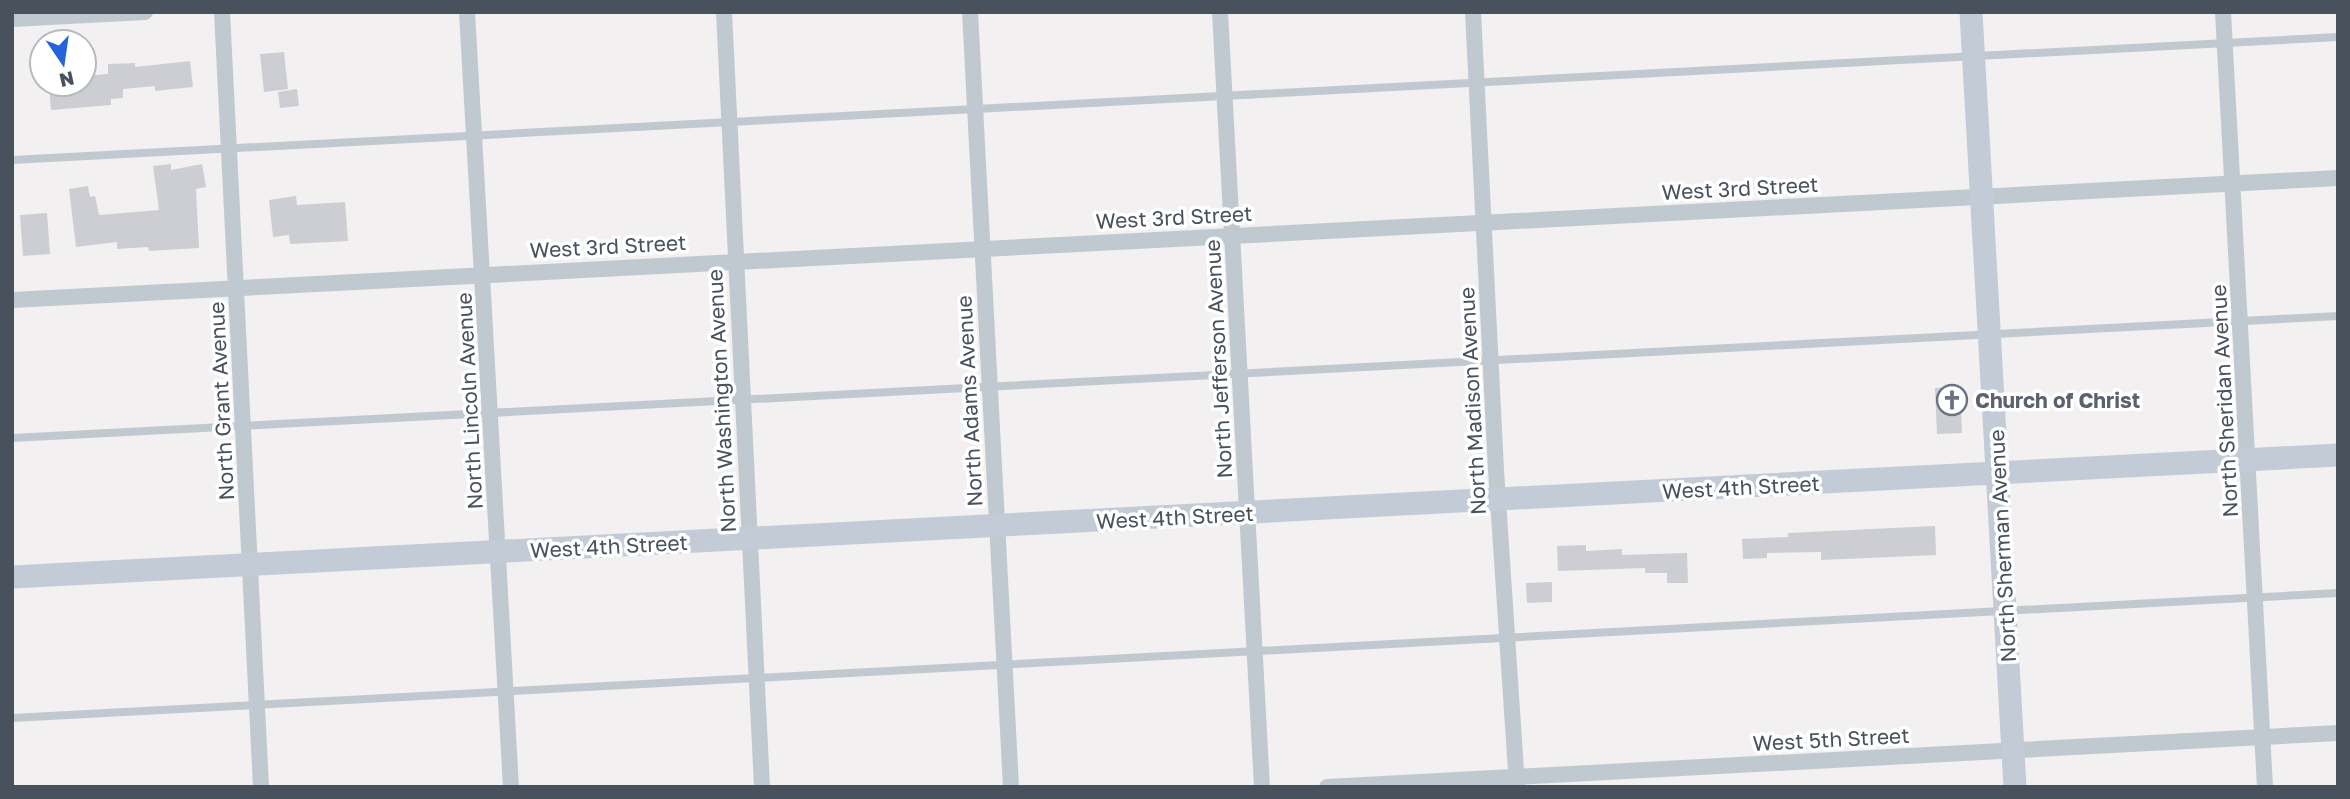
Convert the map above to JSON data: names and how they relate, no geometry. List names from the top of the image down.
{
  "streets": {
    "main road": ["West 4th Street", "North Sherman Avenue"],
    "street": [
      "West 3rd Street",
      "North Jefferson Avenue",
      "North Grant Avenue",
      "North Lincoln Avenue",
      "North Washington Avenue",
      "North Adams Avenue",
      "North Madison Avenue",
      "North Sheridan Avenue",
      "West 5th Street"
    ]
  },
  "crossings": [
    ["West 3rd Street", "North Jefferson Avenue"],
    ["West 3rd Street", "North Grant Avenue"],
    ["West 3rd Street", "North Lincoln Avenue"],
    ["West 3rd Street", "North Washington Avenue"],
    ["West 3rd Street", "North Adams Avenue"],
    ["West 3rd Street", "North Madison Avenue"],
    ["West 3rd Street", "North Sheridan Avenue"],
    ["West 3rd Street", "North Sherman Avenue"],
    ["North Jefferson Avenue", "West 4th Street"],
    ["North Grant Avenue", "West 4th Street"],
    ["North Lincoln Avenue", "West 4th Street"],
    ["North Washington Avenue", "West 4th Street"],
    ["North Adams Avenue", "West 4th Street"],
    ["North Madison Avenue", "West 4th Street"],
    ["North Madison Avenue", "West 5th Street"],
    ["North Sheridan Avenue", "West 4th Street"],
    ["North Sheridan Avenue", "West 5th Street"],
    ["West 4th Street", "North Sherman Avenue"],
    ["North Sherman Avenue", "West 5th Street"]
  ],
  "places": {
    "church": ["Church of Christ"]
  },
  "north": "bottom"
}
